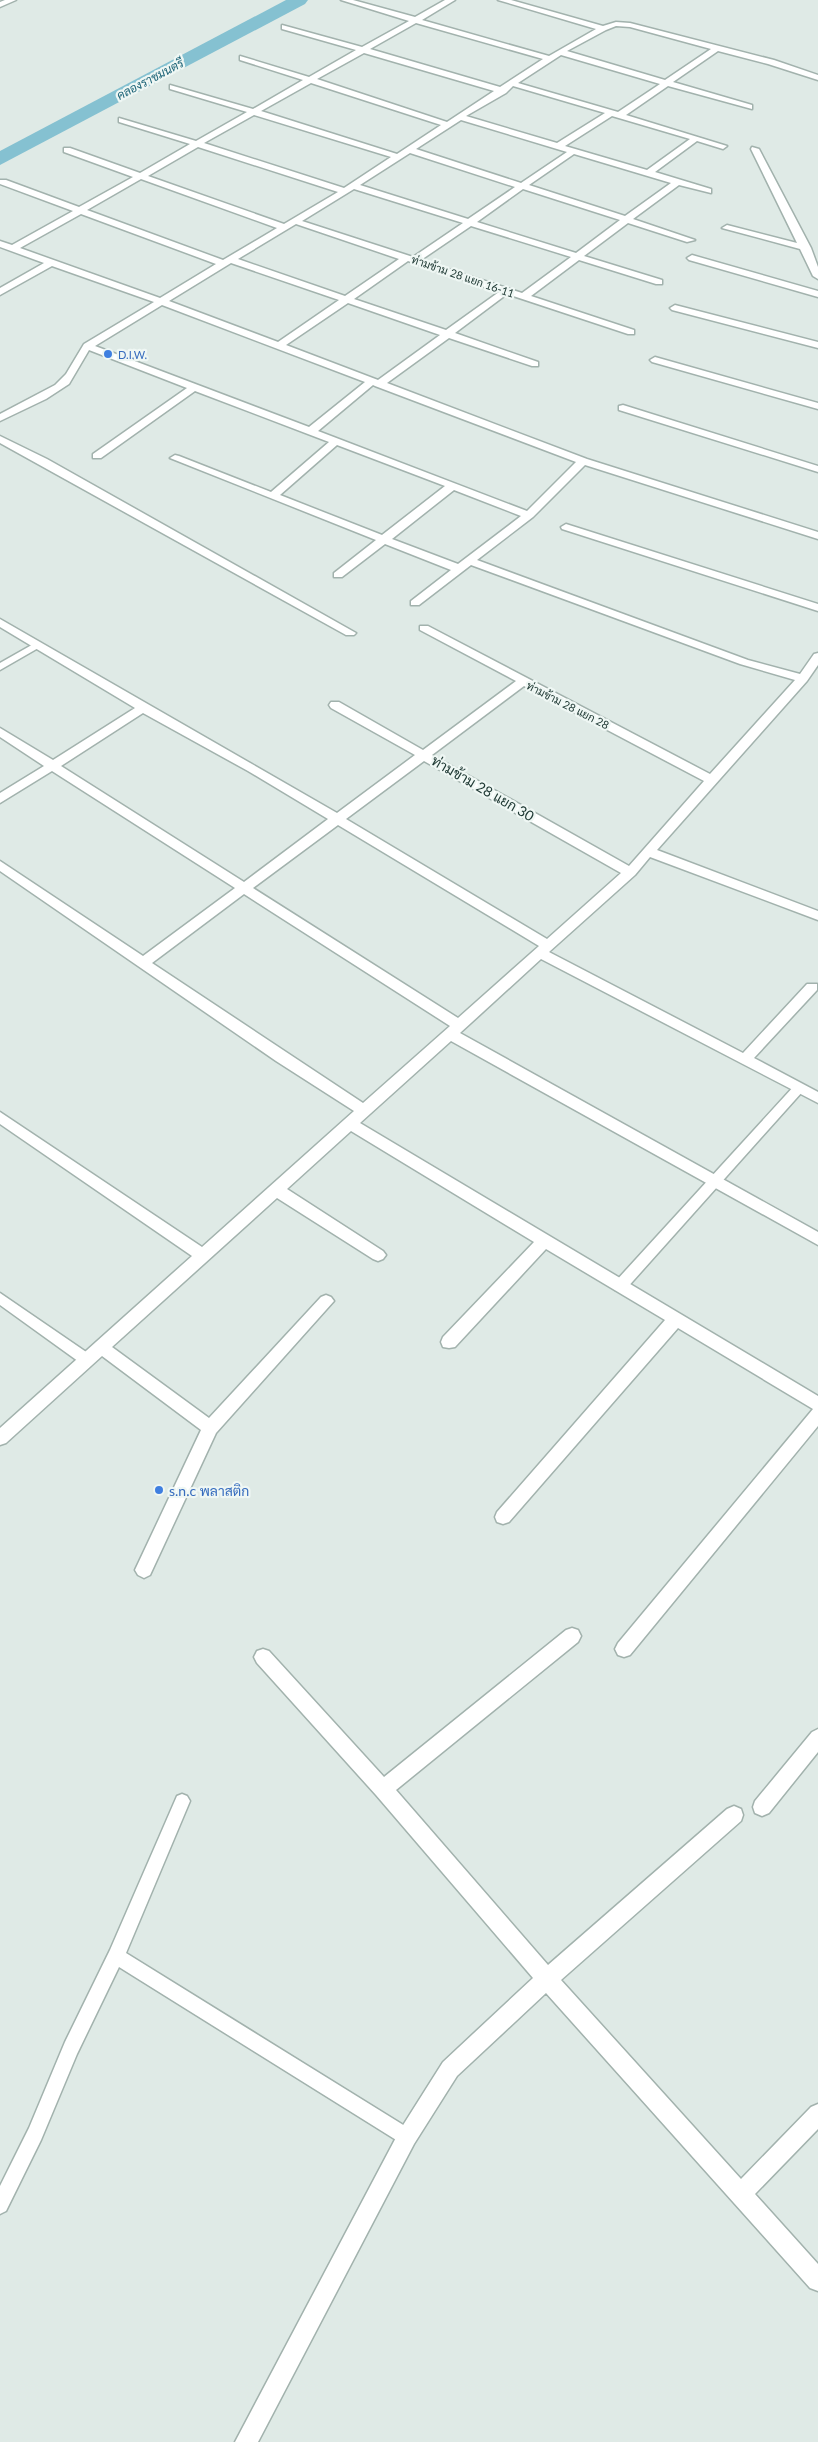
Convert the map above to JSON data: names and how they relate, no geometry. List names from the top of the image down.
{
  "streets": {
    "street": ["ท่ามข้าม 28 แยก 16-11", "ท่ามข้าม 28 แยก 28", "ท่ามข้าม 28 แยก 30"]
  },
  "water": ["คลองราชมนตรี"],
  "places": ["D.I.W.", "s.n.c พลาสติก"]
}
